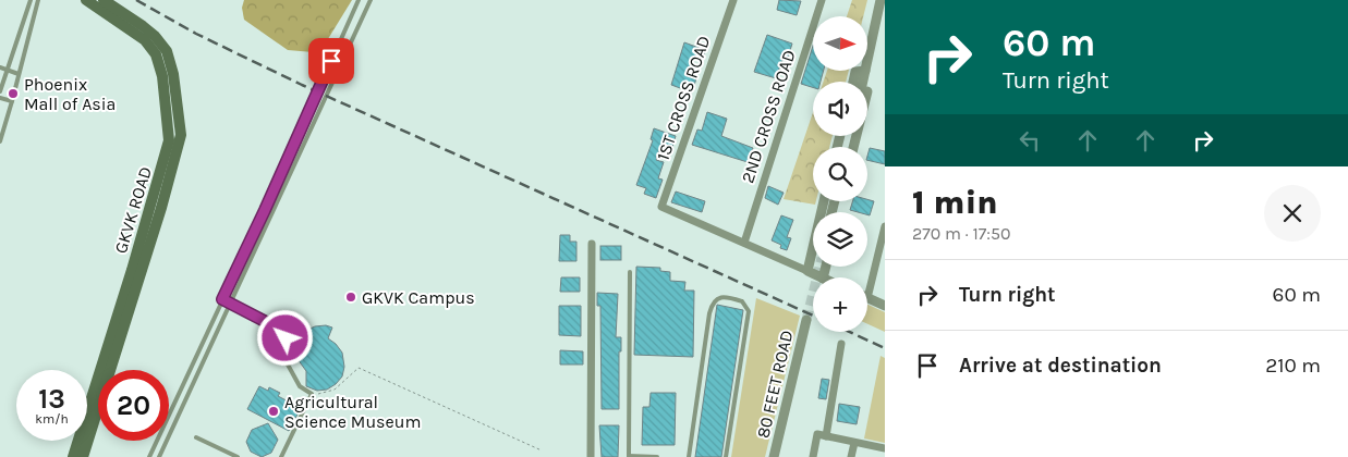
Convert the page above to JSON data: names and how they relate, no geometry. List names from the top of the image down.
{
  "streets": {
    "main road": ["GKVK ROAD"],
    "street": ["1ST CROSS ROAD", "2ND CROSS ROAD", "80 FEET ROAD"]
  },
  "crossings": [
    ["1ST CROSS ROAD", "2ND CROSS ROAD"]
  ],
  "places": ["Phoenix Mall of Asia", "GKVK Campus", "Agricultural Science Museum"],
  "north": "right",
  "page": {
    "turn": ["60 m", "Turn right"],
    "map_buttons": "+",
    "heading": ["1 min", "270 m · 17:50"],
    "list": [
      {
        "name": "Turn right",
        "value": "60 m"
      },
      {
        "name": "Arrive at destination",
        "value": "210 m"
      }
    ],
    "speed": "13 km/h",
    "limit": "20"
  }
}
